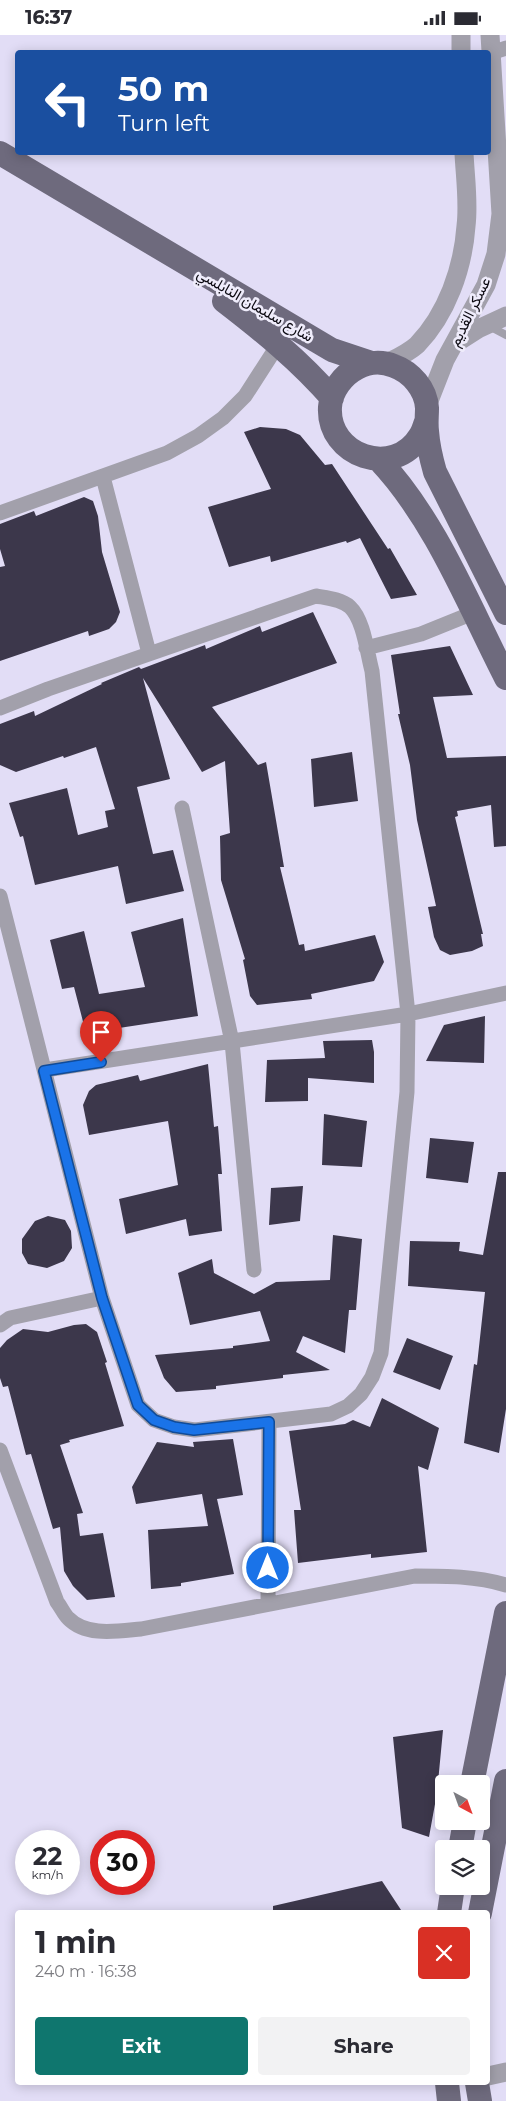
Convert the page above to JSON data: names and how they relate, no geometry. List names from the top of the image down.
{
  "streets": {
    "main road": ["شارع سليمان النابلسي"],
    "street": ["عسكر القديم"]
  },
  "crossings": [
    ["شارع سليمان النابلسي", "عسكر القديم"]
  ],
  "north": "bottom right",
  "page": {
    "status": "16:37",
    "turn": ["50 m", "Turn left"],
    "speed": "22 km/h",
    "limit": "30",
    "heading": ["1 min", "240 m · 16:38"],
    "buttons": ["Exit", "Share"]
  }
}
